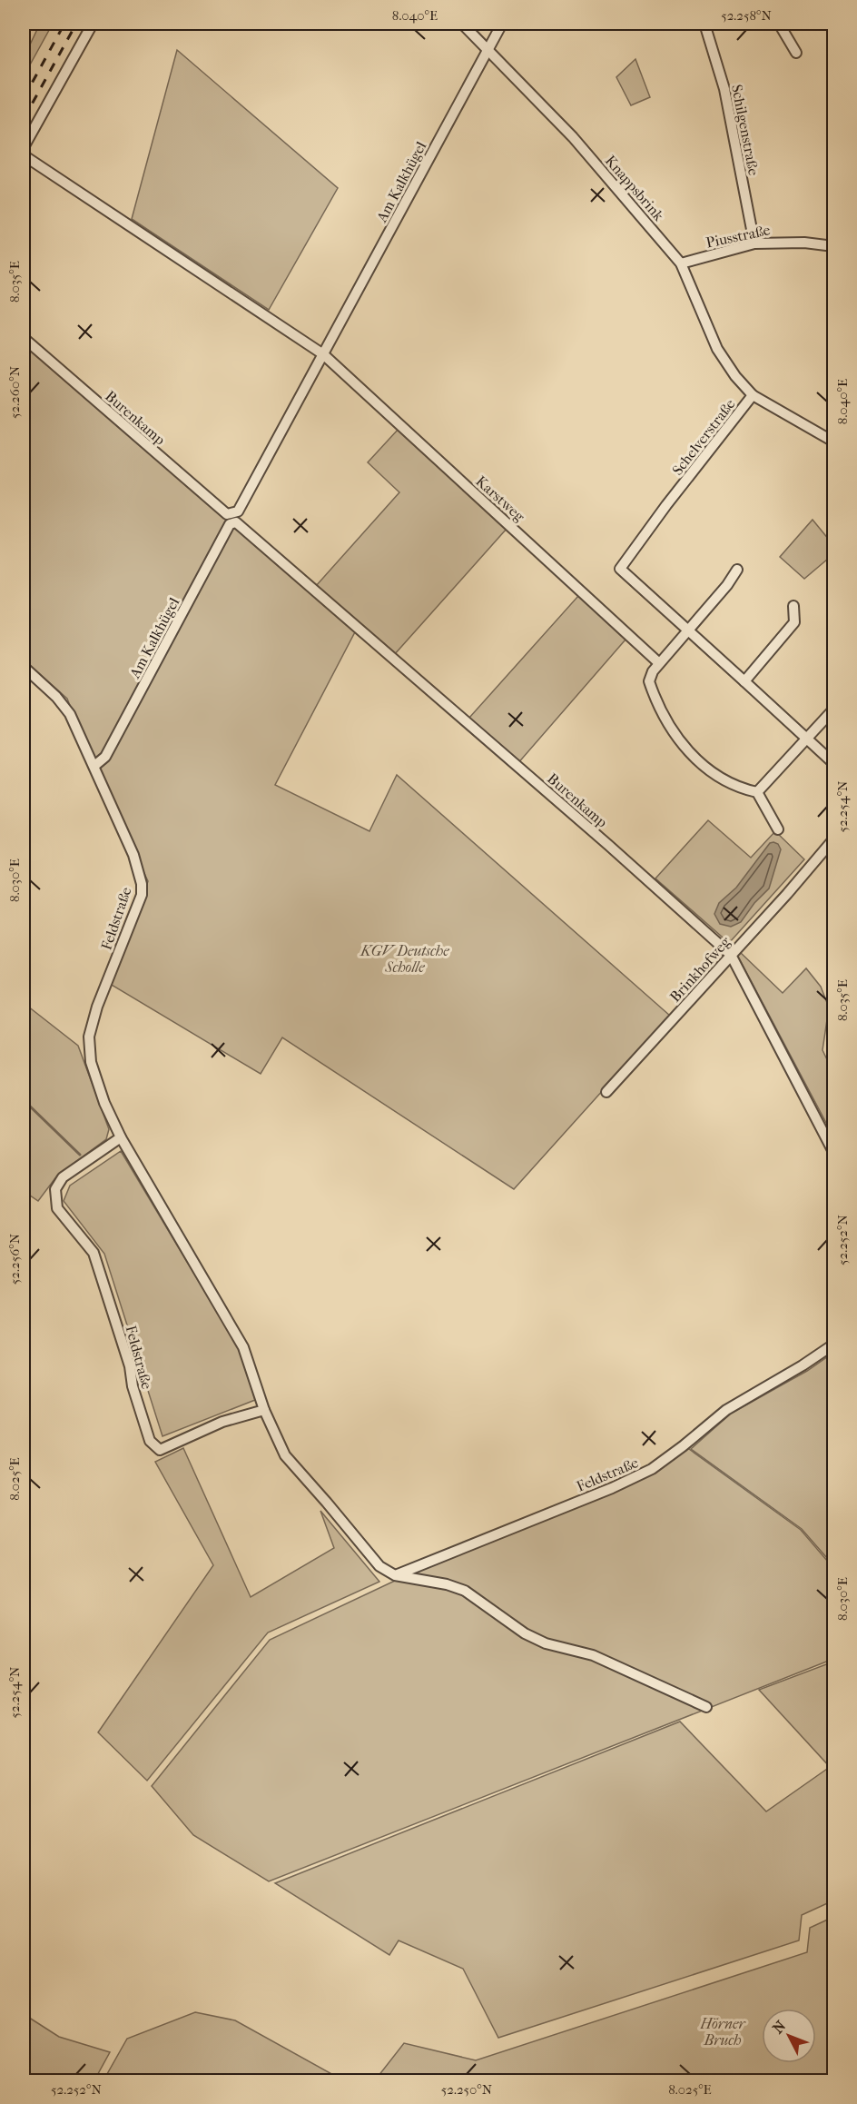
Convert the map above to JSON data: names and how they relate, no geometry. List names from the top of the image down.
{
  "streets": {
    "street": [
      "Schilgenstraße",
      "Am Kalkhügel",
      "Knappsbrink",
      "Piusstraße",
      "Burenkamp",
      "Schelverstraße",
      "Karstweg",
      "Feldstraße",
      "Brinkhofweg"
    ]
  },
  "crossings": [
    ["Schilgenstraße", "Piusstraße"],
    ["Am Kalkhügel", "Knappsbrink"],
    ["Am Kalkhügel", "Burenkamp"],
    ["Am Kalkhügel", "Karstweg"],
    ["Am Kalkhügel", "Feldstraße"],
    ["Knappsbrink", "Piusstraße"],
    ["Knappsbrink", "Schelverstraße"],
    ["Burenkamp", "Brinkhofweg"]
  ],
  "parks": ["KGV Deutsche Scholle", "Hörner Bruch"],
  "north": "top left",
  "coordinates": [
    "8.040°E",
    "52.258°N",
    "8.035°E",
    "52.260°N",
    "52.254°N",
    "8.030°E",
    "52.252°N",
    "52.256°N",
    "8.025°E",
    "52.250°N"
  ]
}
